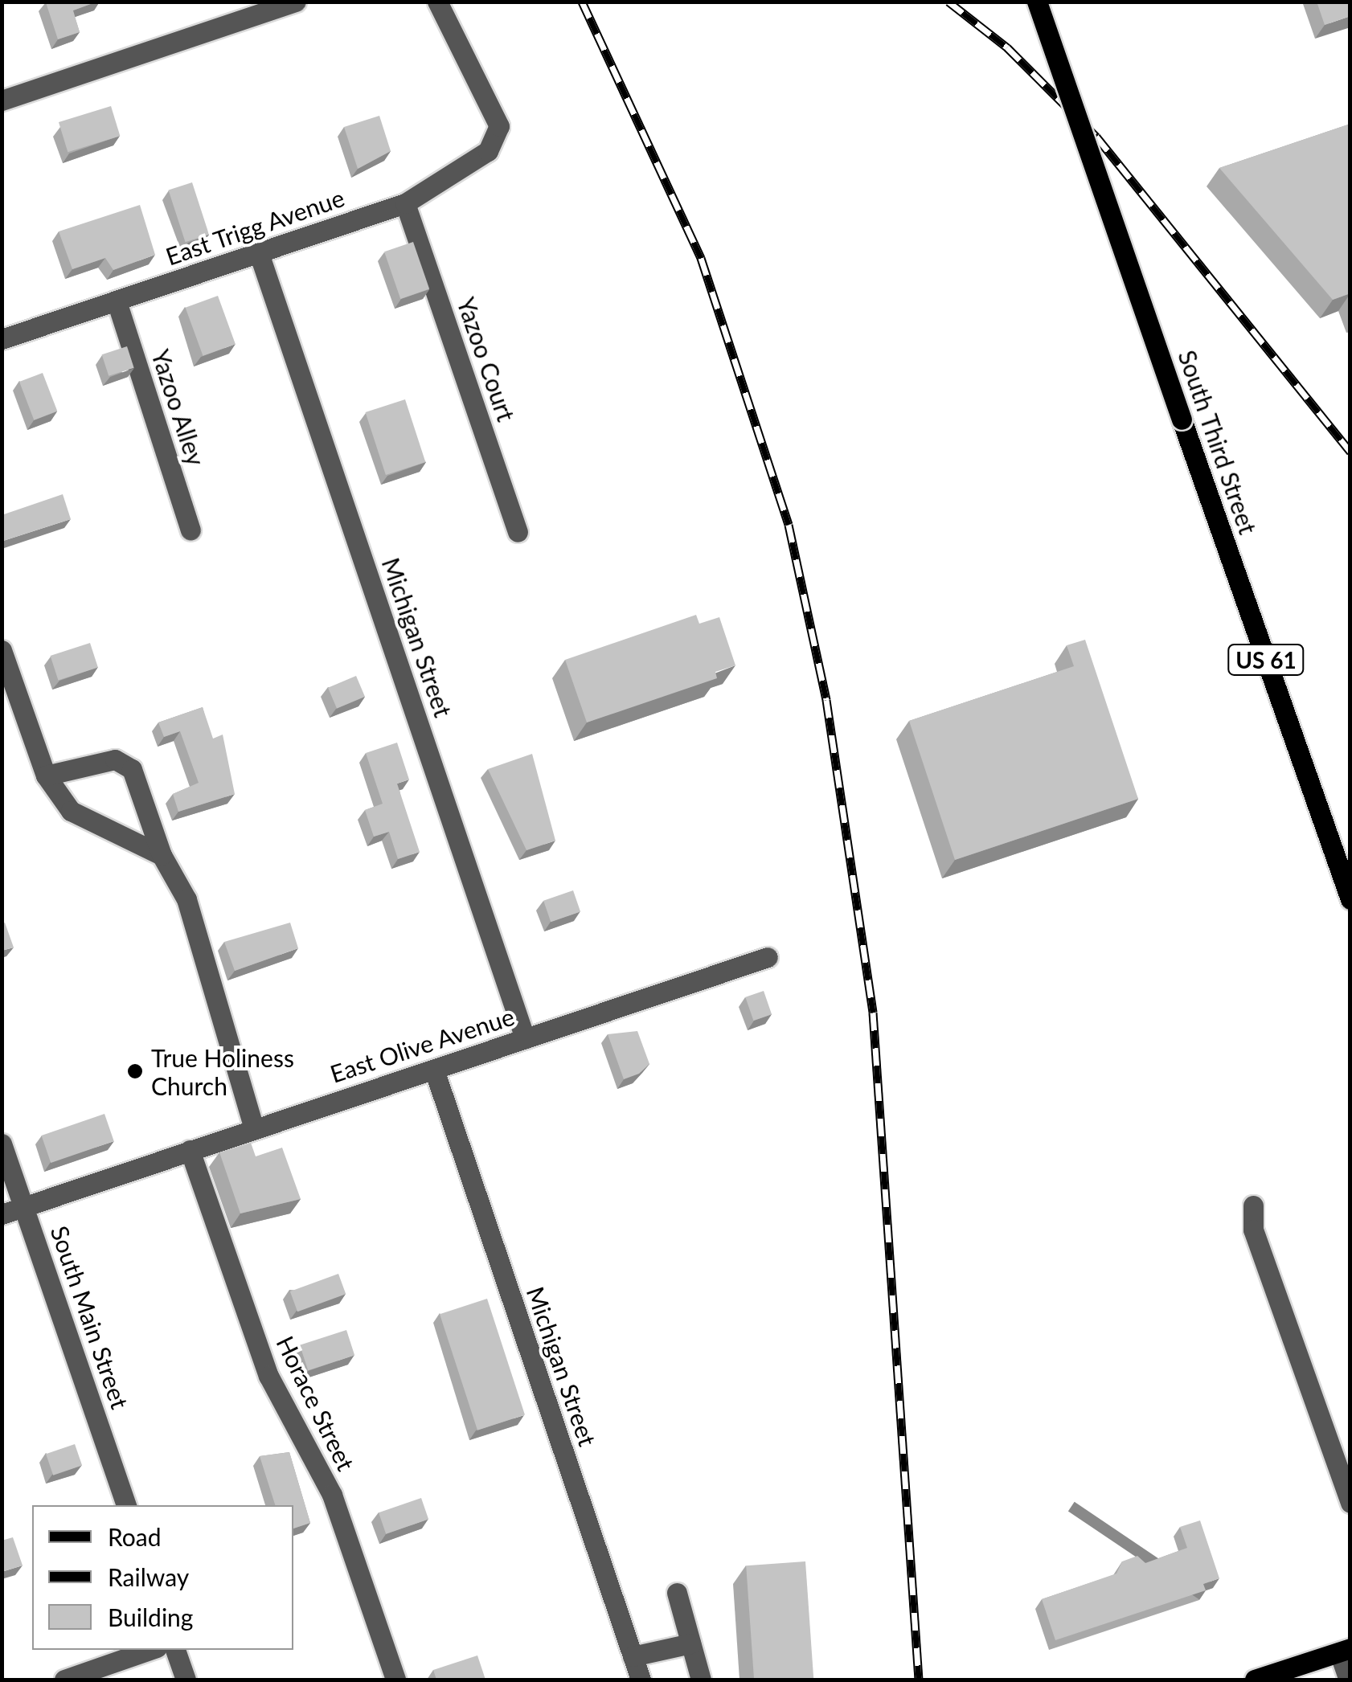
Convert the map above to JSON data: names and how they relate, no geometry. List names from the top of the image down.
{
  "streets": {
    "main road": ["South Third Street", "US 61"],
    "street": [
      "East Trigg Avenue",
      "Yazoo Court",
      "Yazoo Alley",
      "Michigan Street",
      "East Olive Avenue",
      "South Main Street",
      "Horace Street"
    ]
  },
  "crossings": [
    ["East Trigg Avenue", "Yazoo Court"],
    ["East Trigg Avenue", "Yazoo Alley"],
    ["East Trigg Avenue", "Michigan Street"],
    ["Michigan Street", "East Olive Avenue"],
    ["East Olive Avenue", "South Main Street"],
    ["East Olive Avenue", "Horace Street"]
  ],
  "places": ["True Holiness Church"],
  "legend": ["Road", "Railway", "Building"]
}
